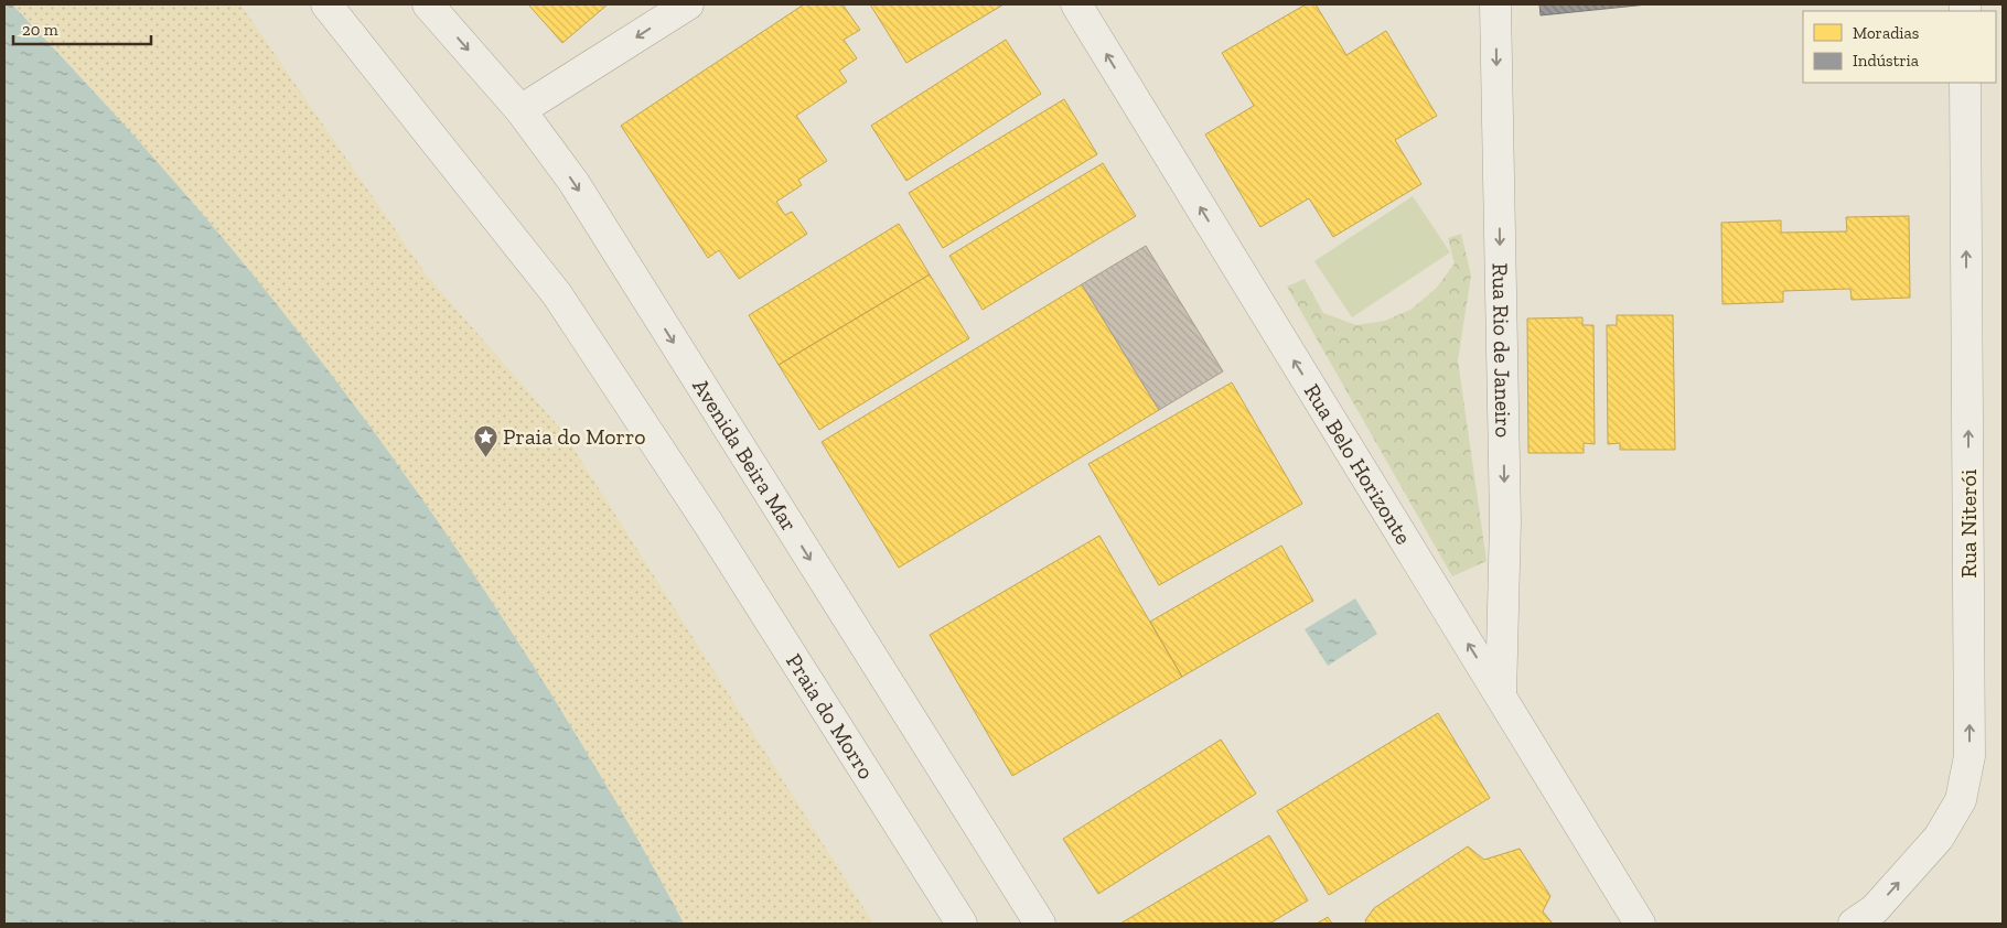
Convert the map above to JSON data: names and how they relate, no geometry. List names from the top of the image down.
{
  "streets": {
    "street": [
      "Rua Rio de Janeiro",
      "Avenida Beira Mar",
      "Rua Belo Horizonte",
      "Rua Niterói",
      "Praia do Morro"
    ]
  },
  "crossings": [
    ["Rua Rio de Janeiro", "Rua Belo Horizonte"]
  ],
  "one_way": [
    "Rua Rio de Janeiro",
    "Avenida Beira Mar",
    "Rua Belo Horizonte",
    "Rua Niterói"
  ],
  "places": {
    "place": ["Praia do Morro"]
  },
  "legend": ["Moradias", "Indústria"],
  "scale_bar": "20 m"
}
